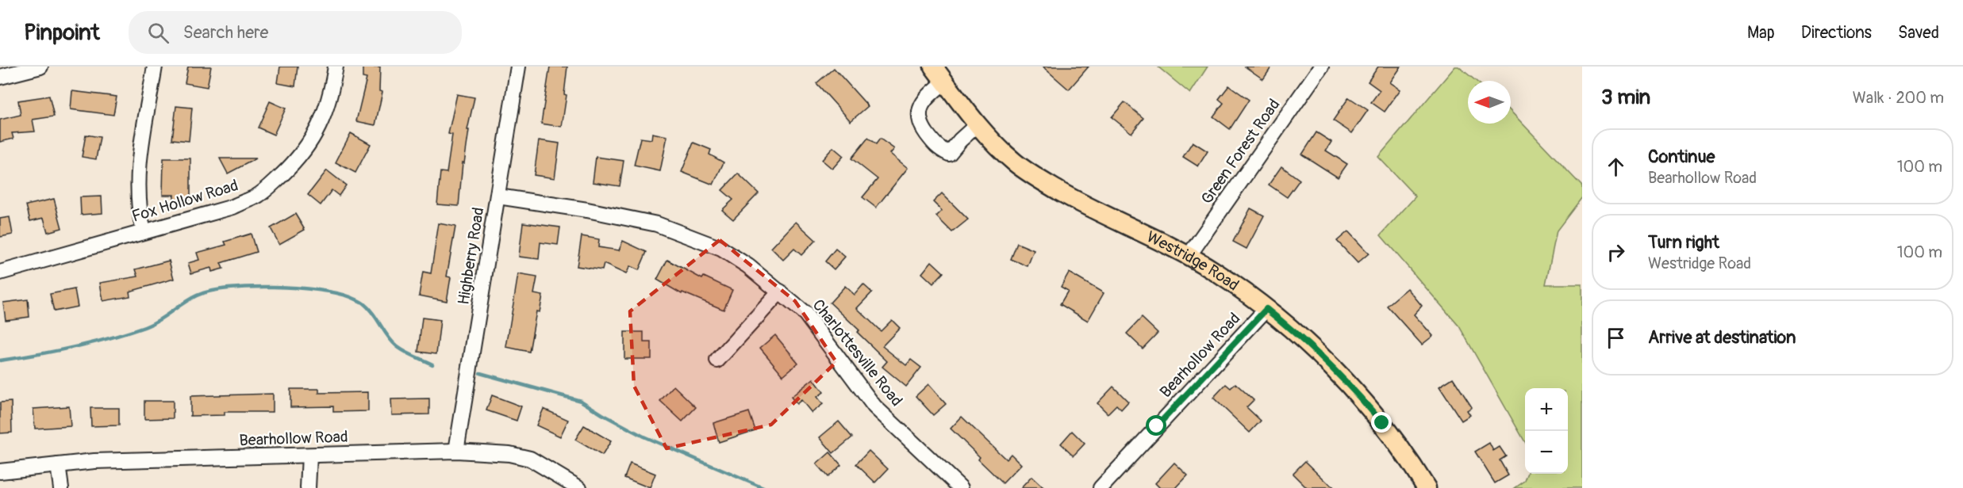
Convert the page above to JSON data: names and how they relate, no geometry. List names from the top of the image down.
{
  "streets": {
    "main road": ["Westridge Road"],
    "street": [
      "Green Forest Road",
      "Fox Hollow Road",
      "Highberry Road",
      "Charlottesville Road",
      "Bearhollow Road"
    ]
  },
  "crossings": [
    ["Green Forest Road", "Westridge Road"],
    ["Highberry Road", "Charlottesville Road"],
    ["Highberry Road", "Bearhollow Road"],
    ["Westridge Road", "Bearhollow Road"]
  ],
  "north": "left",
  "page": {
    "header": "Pinpoint",
    "search": "Search here",
    "nav": ["Map", "Directions", "Saved"],
    "heading": ["3 min", "Walk · 200 m"],
    "list": [
      ["Continue", "Bearhollow Road", "100 m"],
      ["Turn right", "Westridge Road", "100 m"],
      "Arrive at destination"
    ],
    "map_buttons": ["+", "−"]
  }
}
